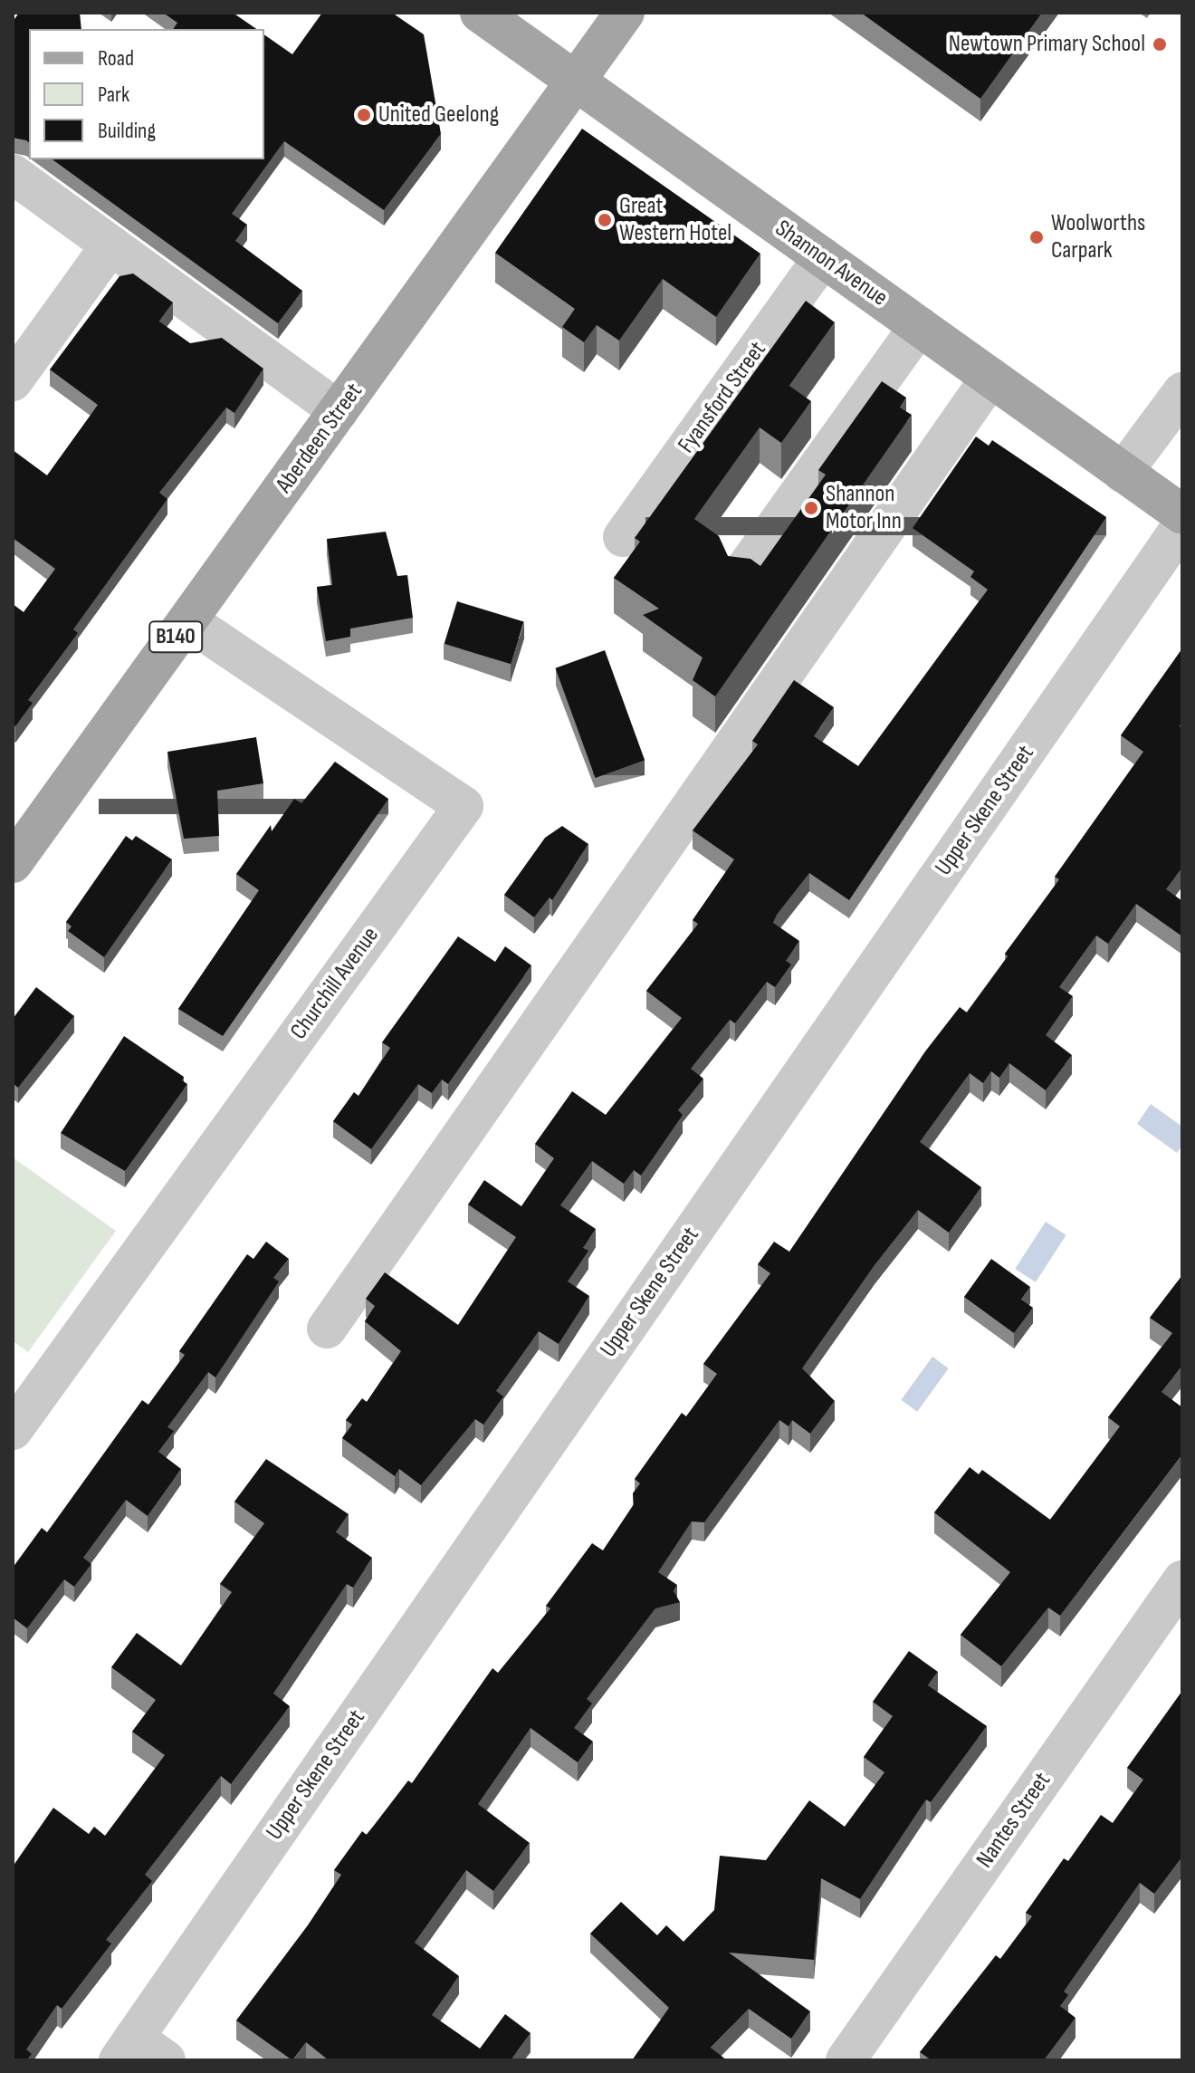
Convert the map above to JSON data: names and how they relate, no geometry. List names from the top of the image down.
{
  "streets": {
    "main road": ["Shannon Avenue", "Aberdeen Street", "B140"],
    "street": [
      "Fyansford Street",
      "Upper Skene Street",
      "Churchill Avenue",
      "Nantes Street"
    ]
  },
  "crossings": [
    ["Shannon Avenue", "Fyansford Street"],
    ["Shannon Avenue", "Aberdeen Street"],
    ["Aberdeen Street", "Churchill Avenue"]
  ],
  "places": [
    "Newtown Primary School",
    "United Geelong",
    "Great Western Hotel",
    "Woolworths Carpark",
    "Shannon Motor Inn"
  ],
  "legend": ["Road", "Park", "Building"]
}
